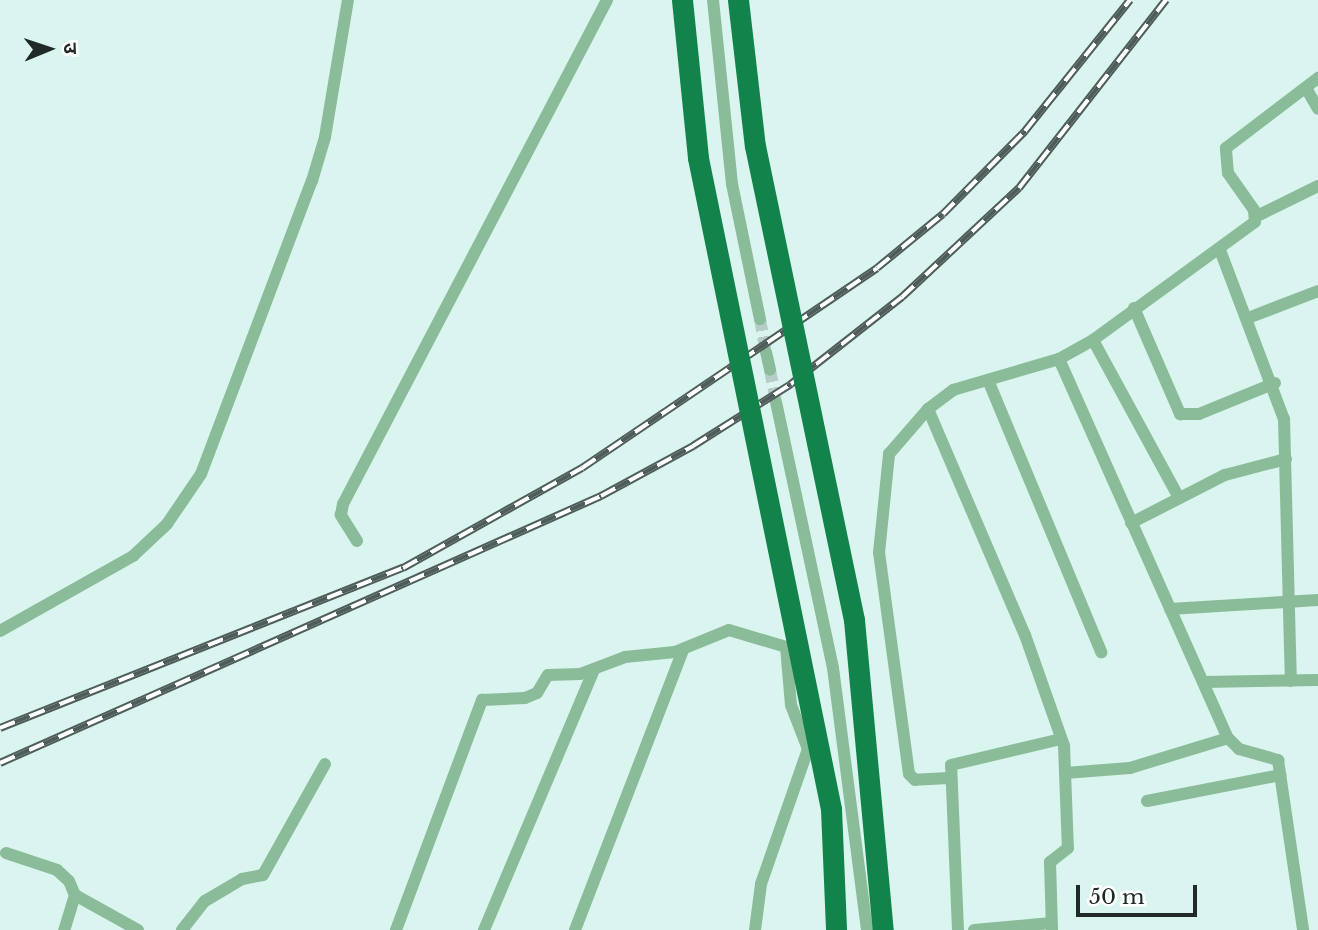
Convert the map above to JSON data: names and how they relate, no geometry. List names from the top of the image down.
{
  "scale_bar": "50 m",
  "north": "right"
}
